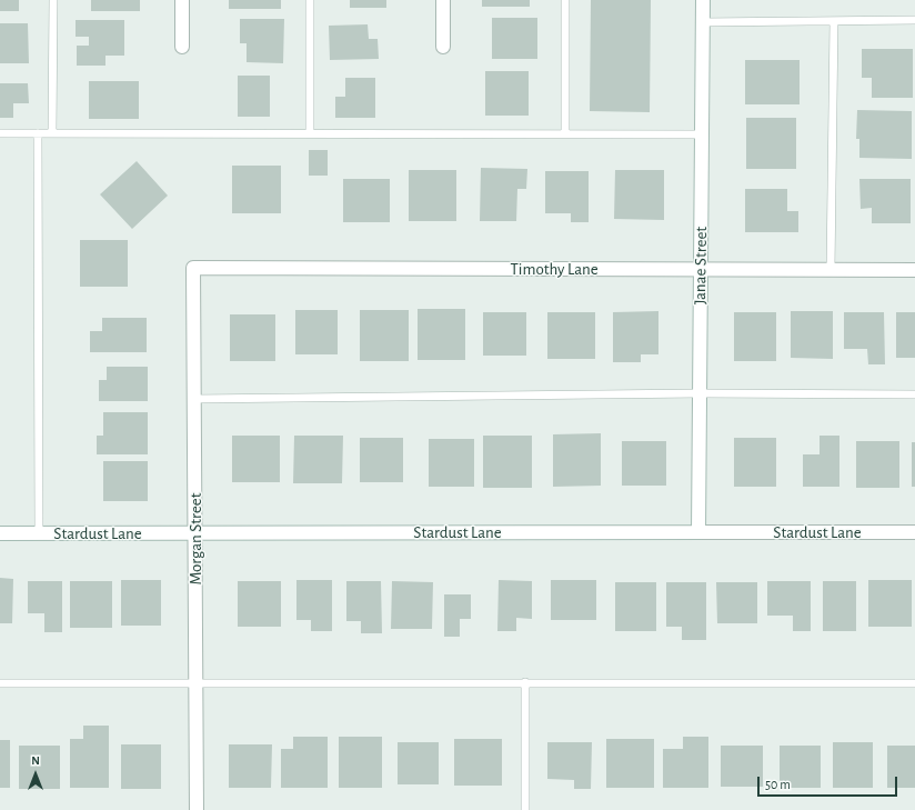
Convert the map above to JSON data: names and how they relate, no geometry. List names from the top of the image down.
{
  "streets": {
    "street": [
      "Janae Street",
      "Timothy Lane",
      "Stardust Lane",
      "Morgan Street"
    ]
  },
  "crossings": [
    ["Janae Street", "Timothy Lane"],
    ["Janae Street", "Stardust Lane"],
    ["Timothy Lane", "Morgan Street"],
    ["Stardust Lane", "Morgan Street"]
  ],
  "scale_bar": "50 m",
  "north": "top"
}
